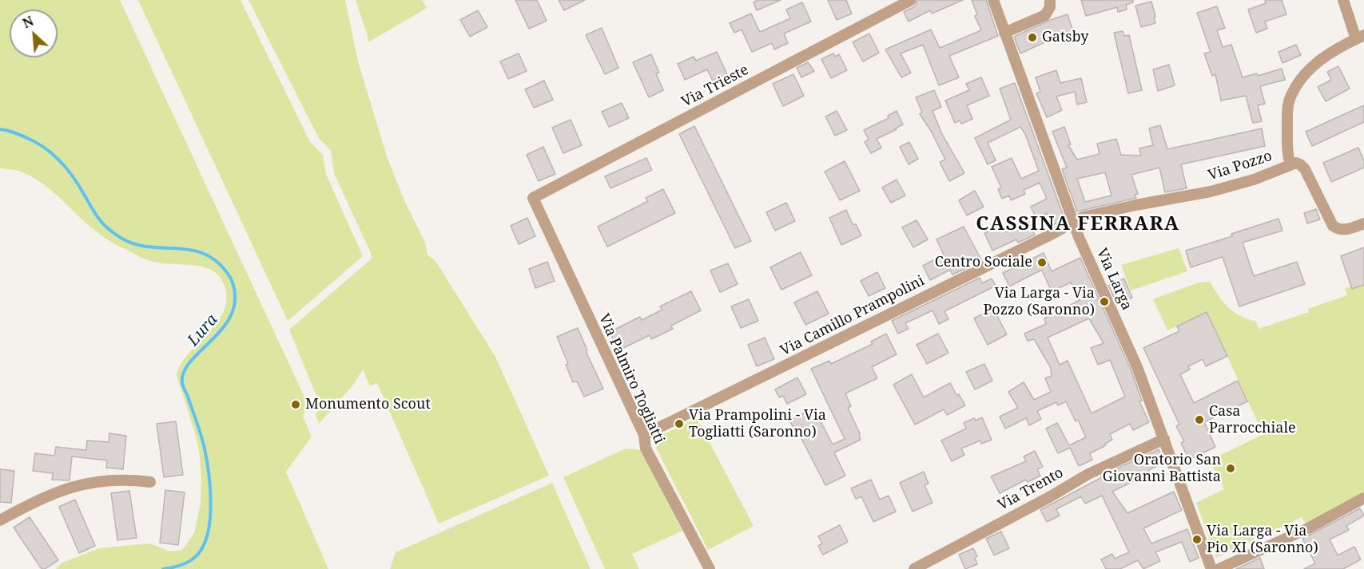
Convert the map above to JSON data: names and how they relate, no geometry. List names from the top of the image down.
{
  "streets": {
    "street": [
      "Via Trieste",
      "Via Pozzo",
      "Via Larga",
      "Via Camillo Prampolini",
      "Via Palmiro Togliatti",
      "Via Trento"
    ]
  },
  "crossings": [
    ["Via Trieste", "Via Palmiro Togliatti"],
    ["Via Pozzo", "Via Larga"],
    ["Via Pozzo", "Via Camillo Prampolini"],
    ["Via Larga", "Via Camillo Prampolini"],
    ["Via Larga", "Via Trento"],
    ["Via Camillo Prampolini", "Via Palmiro Togliatti"]
  ],
  "districts": ["CASSINA FERRARA"],
  "water": ["Lura"],
  "places": [
    "Gatsby",
    "Centro Sociale",
    "Via Larga - Via Pozzo (Saronno)",
    "Monumento Scout",
    "Casa Parrocchiale",
    "Via Prampolini - Via Togliatti (Saronno)",
    "Oratorio San Giovanni Battista",
    "Via Larga - Via Pio XI (Saronno)"
  ],
  "north": "top left"
}
